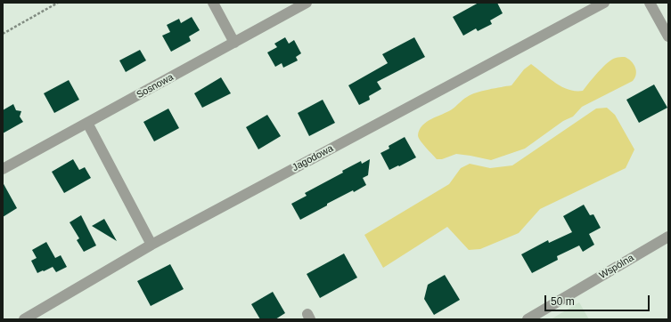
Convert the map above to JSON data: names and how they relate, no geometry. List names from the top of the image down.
{
  "streets": {
    "street": ["Sosnowa", "Jagodowa", "Wspólna"]
  },
  "scale_bar": "50 m"
}
